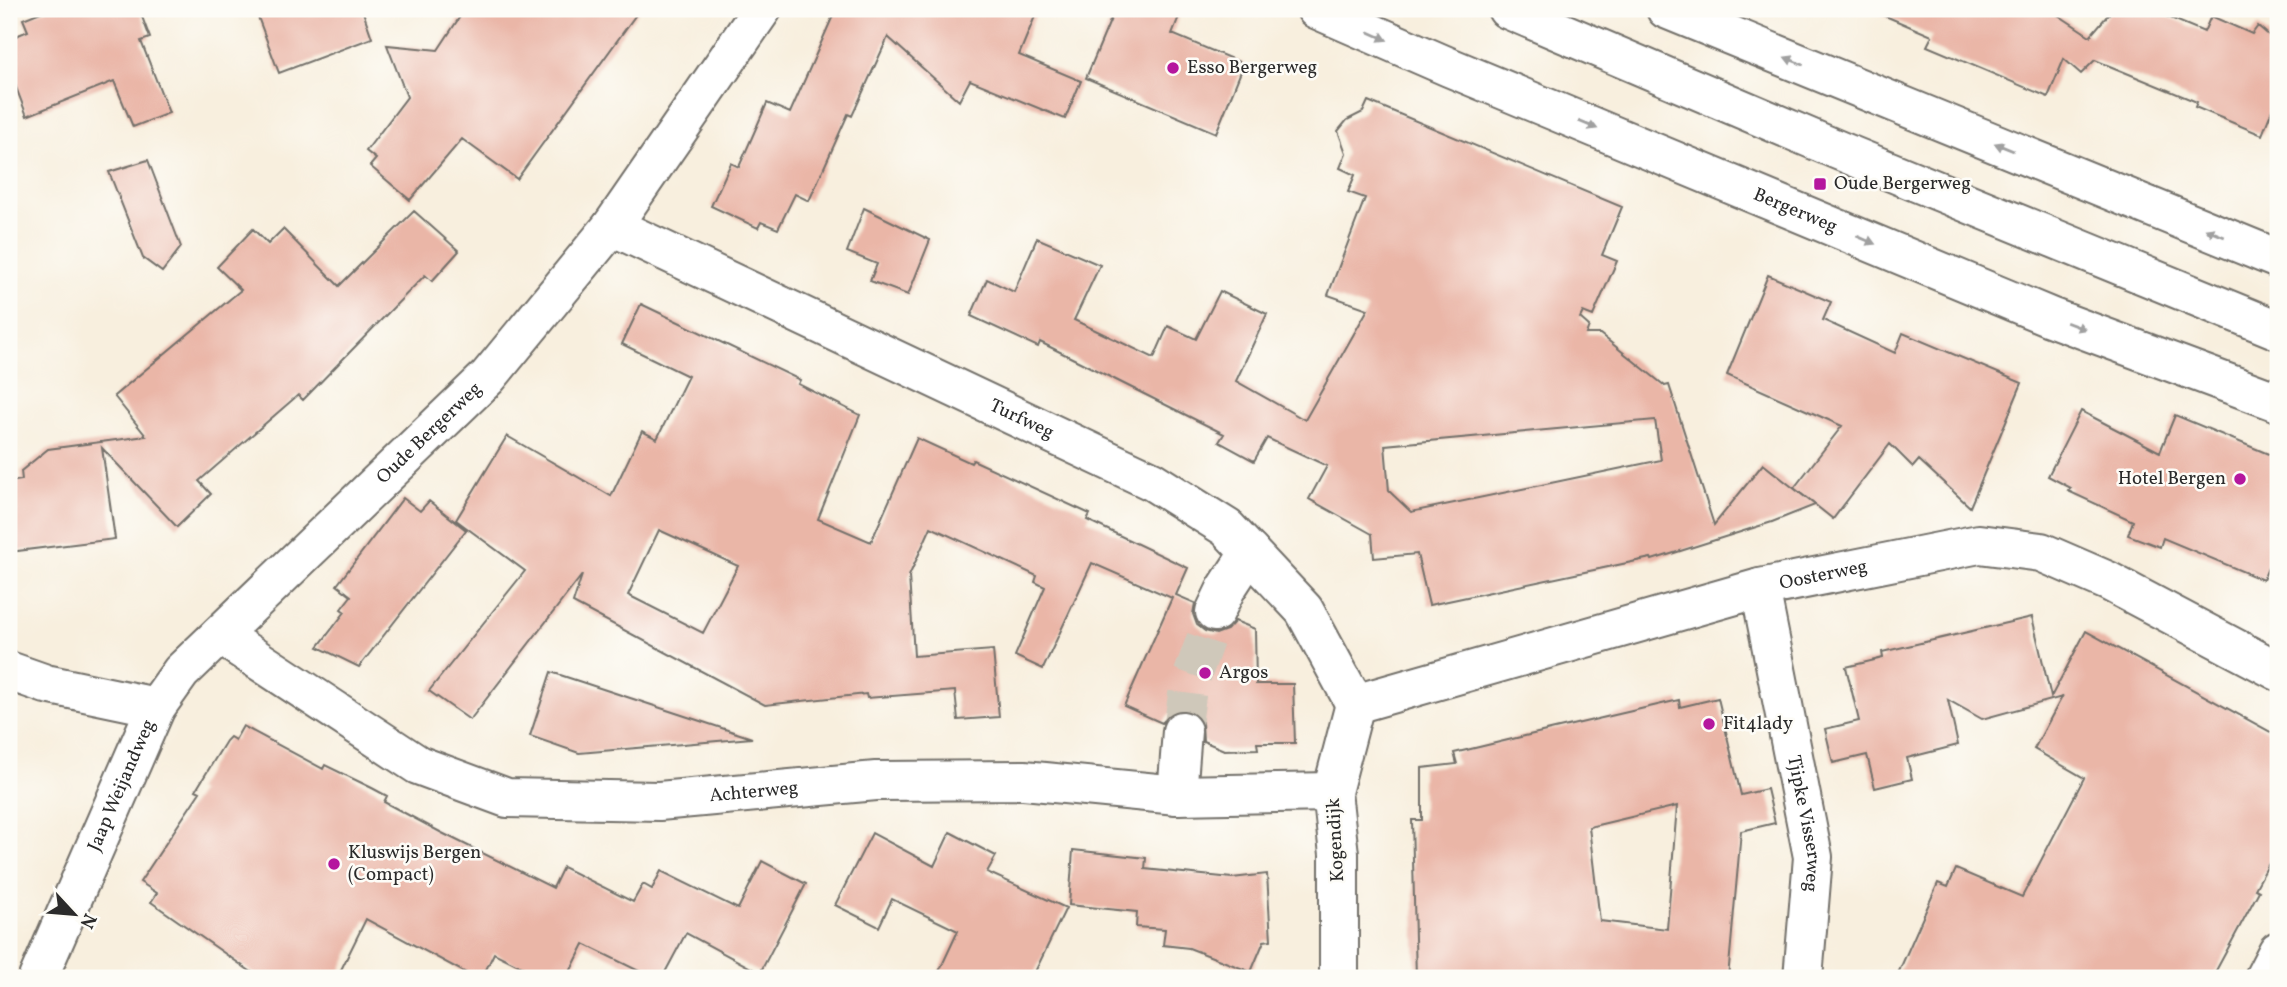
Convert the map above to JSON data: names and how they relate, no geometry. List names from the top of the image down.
{
  "streets": {
    "street": [
      "Bergerweg",
      "Turfweg",
      "Oude Bergerweg",
      "Oosterweg",
      "Jaap Weijandweg",
      "Achterweg",
      "Tjipke Visserweg",
      "Kogendijk"
    ]
  },
  "crossings": [
    ["Turfweg", "Oude Bergerweg"],
    ["Turfweg", "Oosterweg"],
    ["Turfweg", "Kogendijk"],
    ["Oude Bergerweg", "Jaap Weijandweg"],
    ["Oude Bergerweg", "Achterweg"],
    ["Oosterweg", "Tjipke Visserweg"],
    ["Oosterweg", "Kogendijk"],
    ["Achterweg", "Kogendijk"]
  ],
  "places": {
    "other": [
      "Esso Bergerweg",
      "Hotel Bergen",
      "Argos",
      "Fit4lady",
      "Kluswijs Bergen (Compact)"
    ],
    "transit": ["Oude Bergerweg"]
  },
  "north": "bottom right"
}
